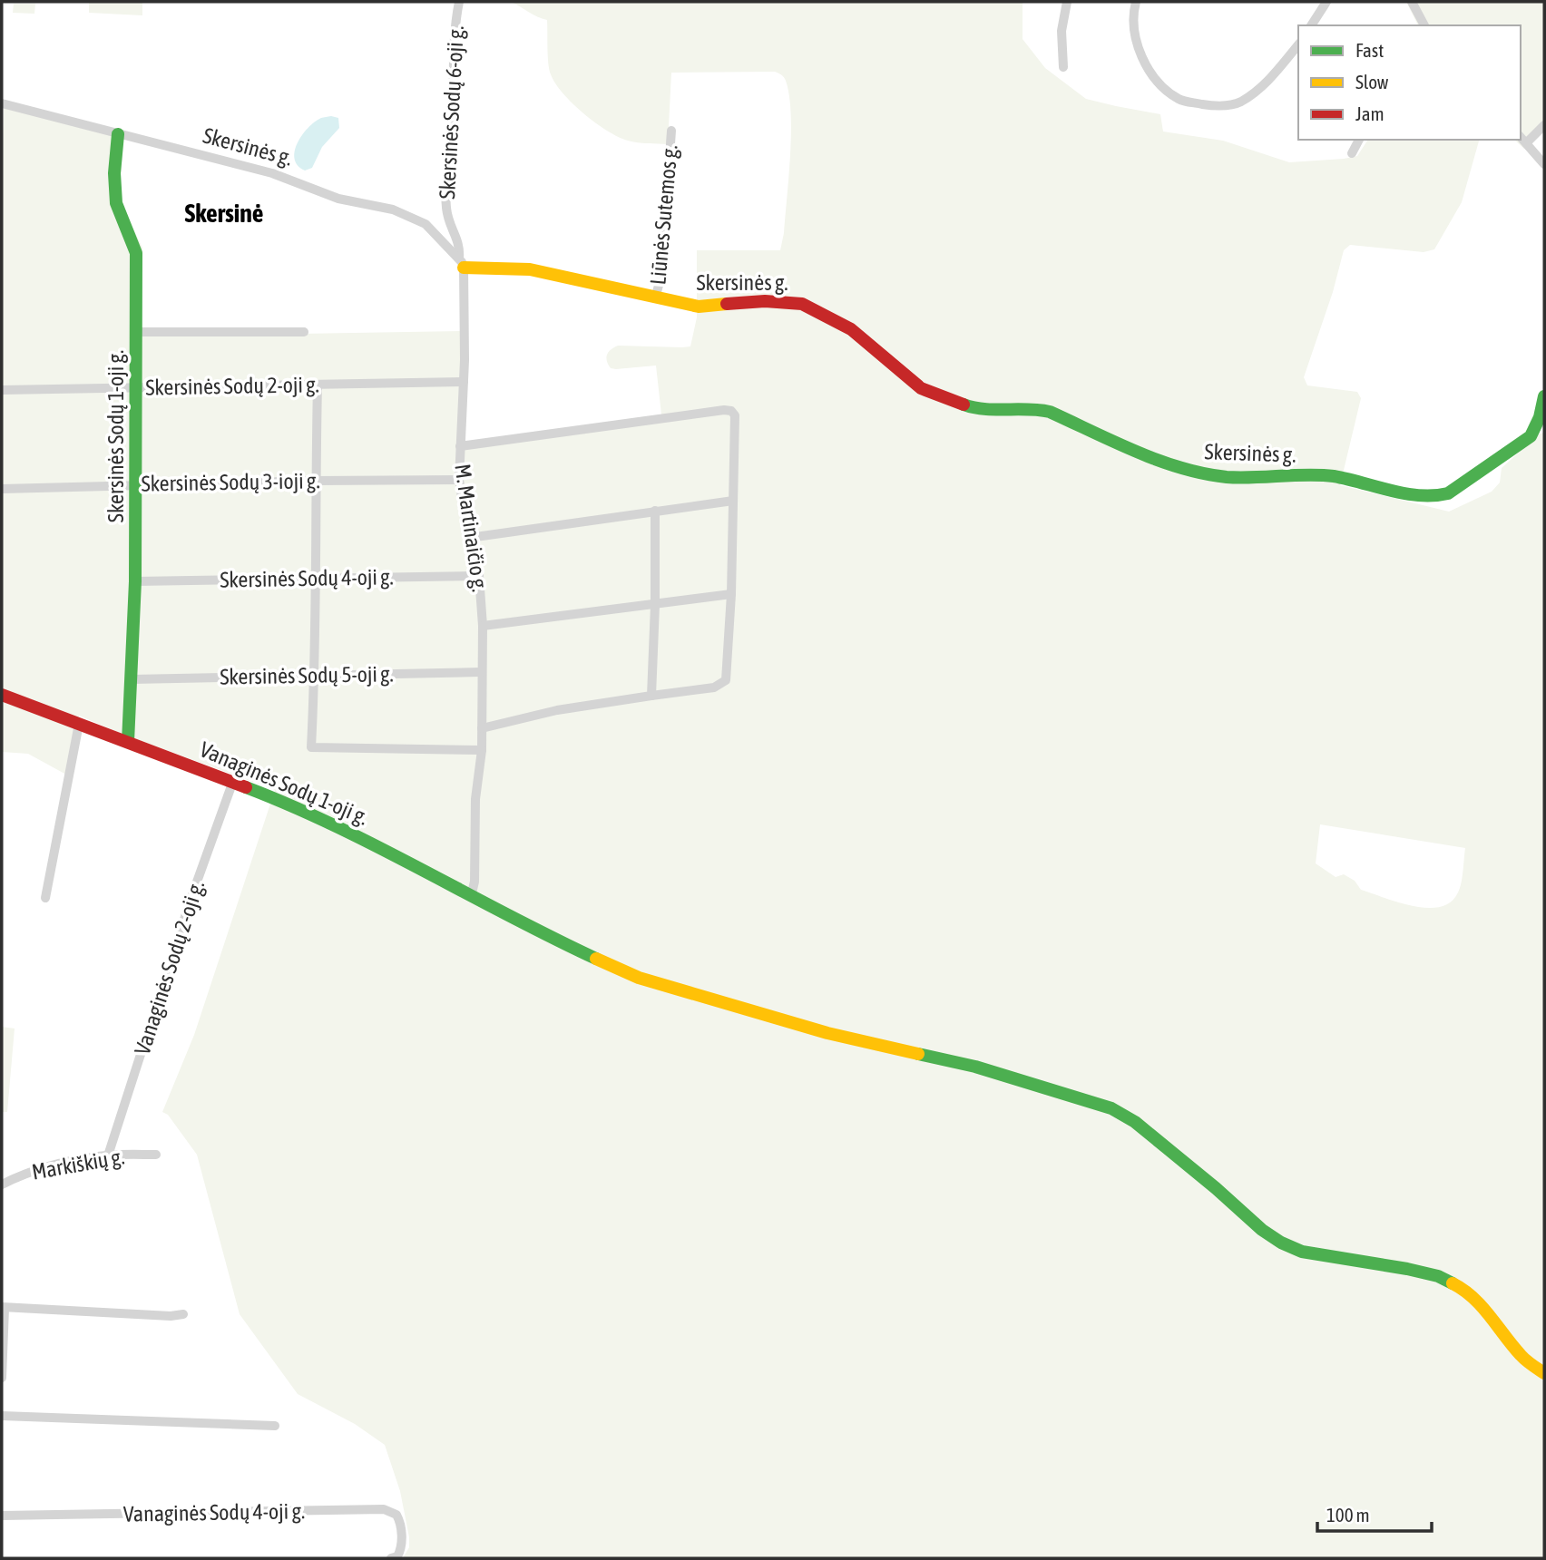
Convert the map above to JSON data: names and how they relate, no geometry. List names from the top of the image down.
{
  "streets": {
    "street": [
      "Skersinės Sodų 6-oji g.",
      "Skersinės g.",
      "Liūnės Sutemos g.",
      "Skersinės Sodų 2-oji g.",
      "Skersinės Sodų 1-oji g.",
      "Skersinės Sodų 3-ioji g.",
      "M. Martinaičio g.",
      "Skersinės Sodų 4-oji g.",
      "Skersinės Sodų 5-oji g.",
      "Vanaginės Sodų 1-oji g.",
      "Vanaginės Sodų 2-oji g.",
      "Markiškių g.",
      "Vanaginės Sodų 4-oji g."
    ]
  },
  "crossings": [
    ["Skersinės Sodų 6-oji g.", "Skersinės g."],
    ["Skersinės Sodų 6-oji g.", "M. Martinaičio g."],
    ["Skersinės g.", "Liūnės Sutemos g."],
    ["Skersinės g.", "Skersinės Sodų 1-oji g."],
    ["Skersinės g.", "M. Martinaičio g."],
    ["Skersinės Sodų 2-oji g.", "Skersinės Sodų 1-oji g."],
    ["Skersinės Sodų 2-oji g.", "M. Martinaičio g."],
    ["Skersinės Sodų 1-oji g.", "Skersinės Sodų 3-ioji g."],
    ["Skersinės Sodų 1-oji g.", "Skersinės Sodų 4-oji g."],
    ["Skersinės Sodų 1-oji g.", "Skersinės Sodų 5-oji g."],
    ["Skersinės Sodų 1-oji g.", "Vanaginės Sodų 1-oji g."],
    ["Skersinės Sodų 3-ioji g.", "M. Martinaičio g."],
    ["M. Martinaičio g.", "Skersinės Sodų 4-oji g."],
    ["M. Martinaičio g.", "Skersinės Sodų 5-oji g."],
    ["Vanaginės Sodų 1-oji g.", "Vanaginės Sodų 2-oji g."],
    ["Vanaginės Sodų 2-oji g.", "Markiškių g."]
  ],
  "districts": ["Skersinė"],
  "legend": ["Fast", "Slow", "Jam"],
  "scale_bar": "100 m"
}
